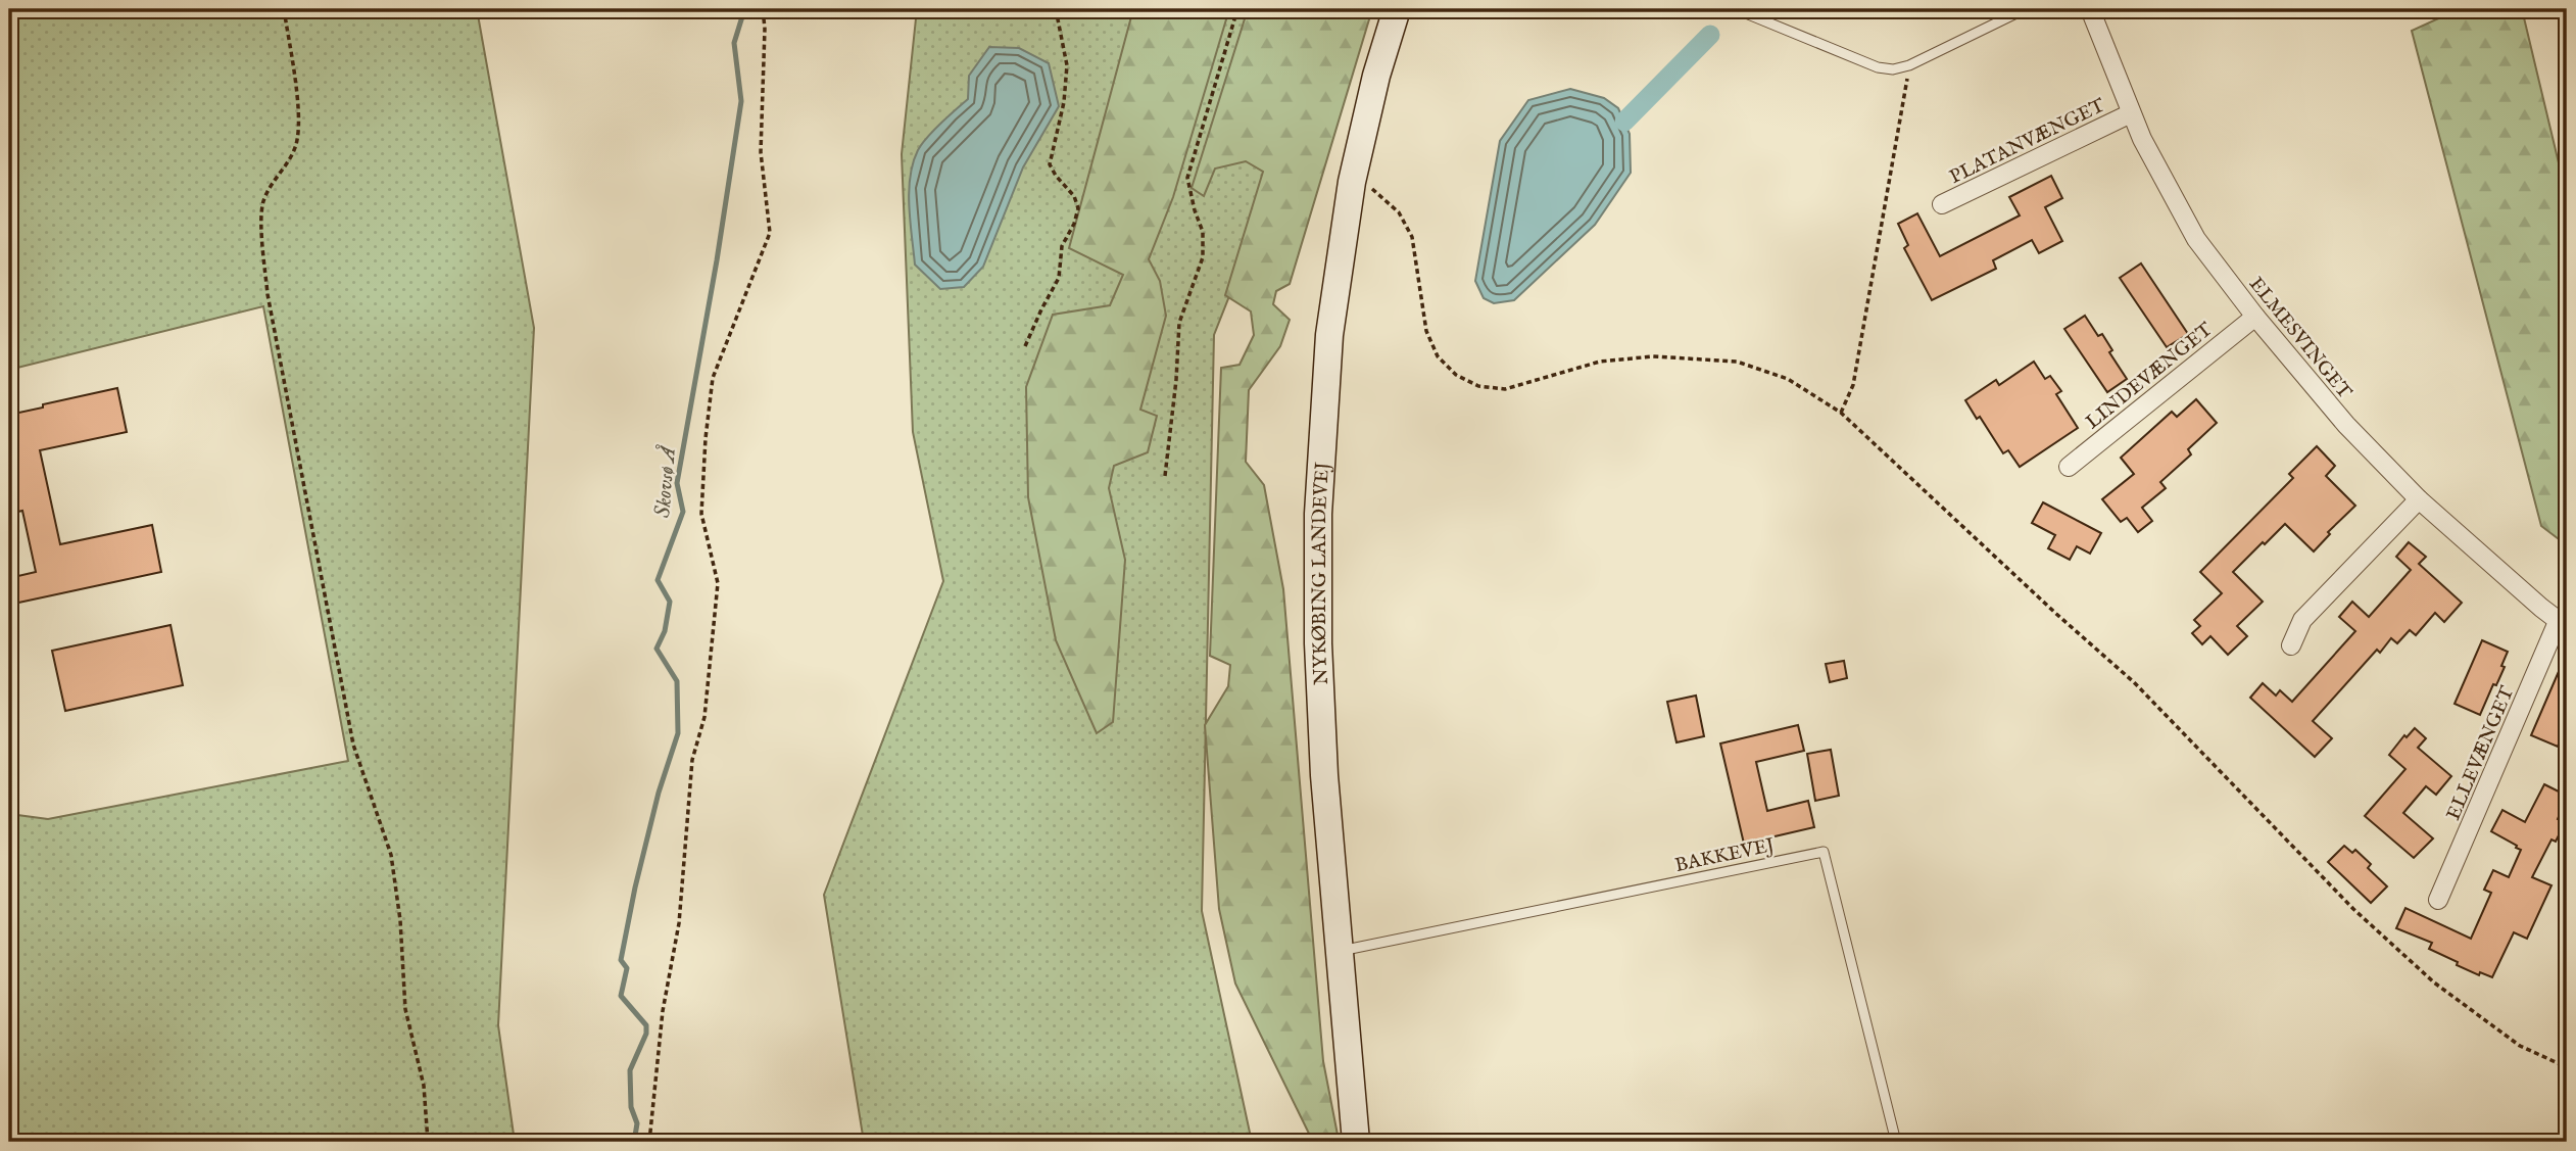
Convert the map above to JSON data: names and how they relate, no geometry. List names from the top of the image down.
{
  "streets": {
    "main road": ["NYKØBING LANDEVEJ"],
    "street": [
      "PLATANVÆNGET",
      "ELMESVINGET",
      "LINDEVÆNGET",
      "ELLEVÆNGET"
    ],
    "lane": ["BAKKEVEJ"]
  },
  "crossings": [
    ["PLATANVÆNGET", "ELMESVINGET"],
    ["ELMESVINGET", "LINDEVÆNGET"],
    ["ELMESVINGET", "ELLEVÆNGET"],
    ["NYKØBING LANDEVEJ", "BAKKEVEJ"]
  ],
  "water": ["Skovsø Å"]
}
